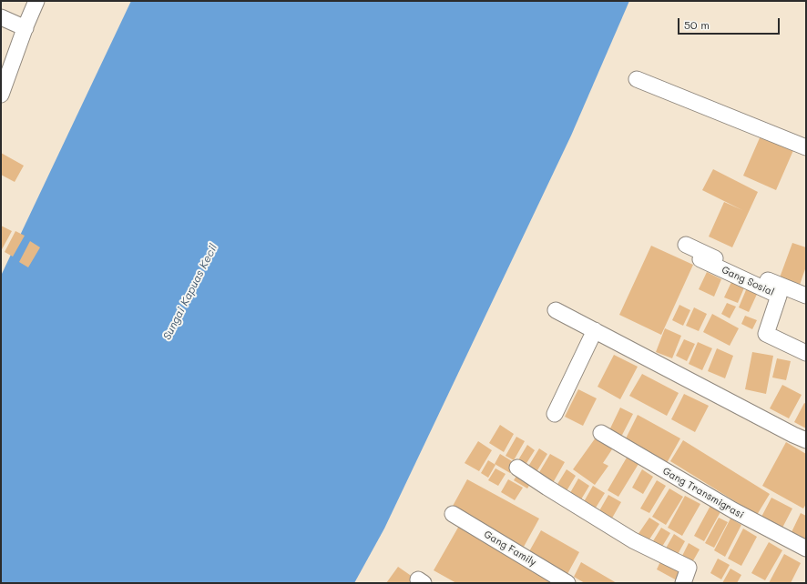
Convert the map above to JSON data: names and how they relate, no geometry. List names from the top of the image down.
{
  "streets": {
    "street": ["Gang Sosial", "Gang Transmigrasi", "Gang Family"]
  },
  "water": ["Sungai Kapuas Kecil"],
  "scale_bar": "50 m"
}
